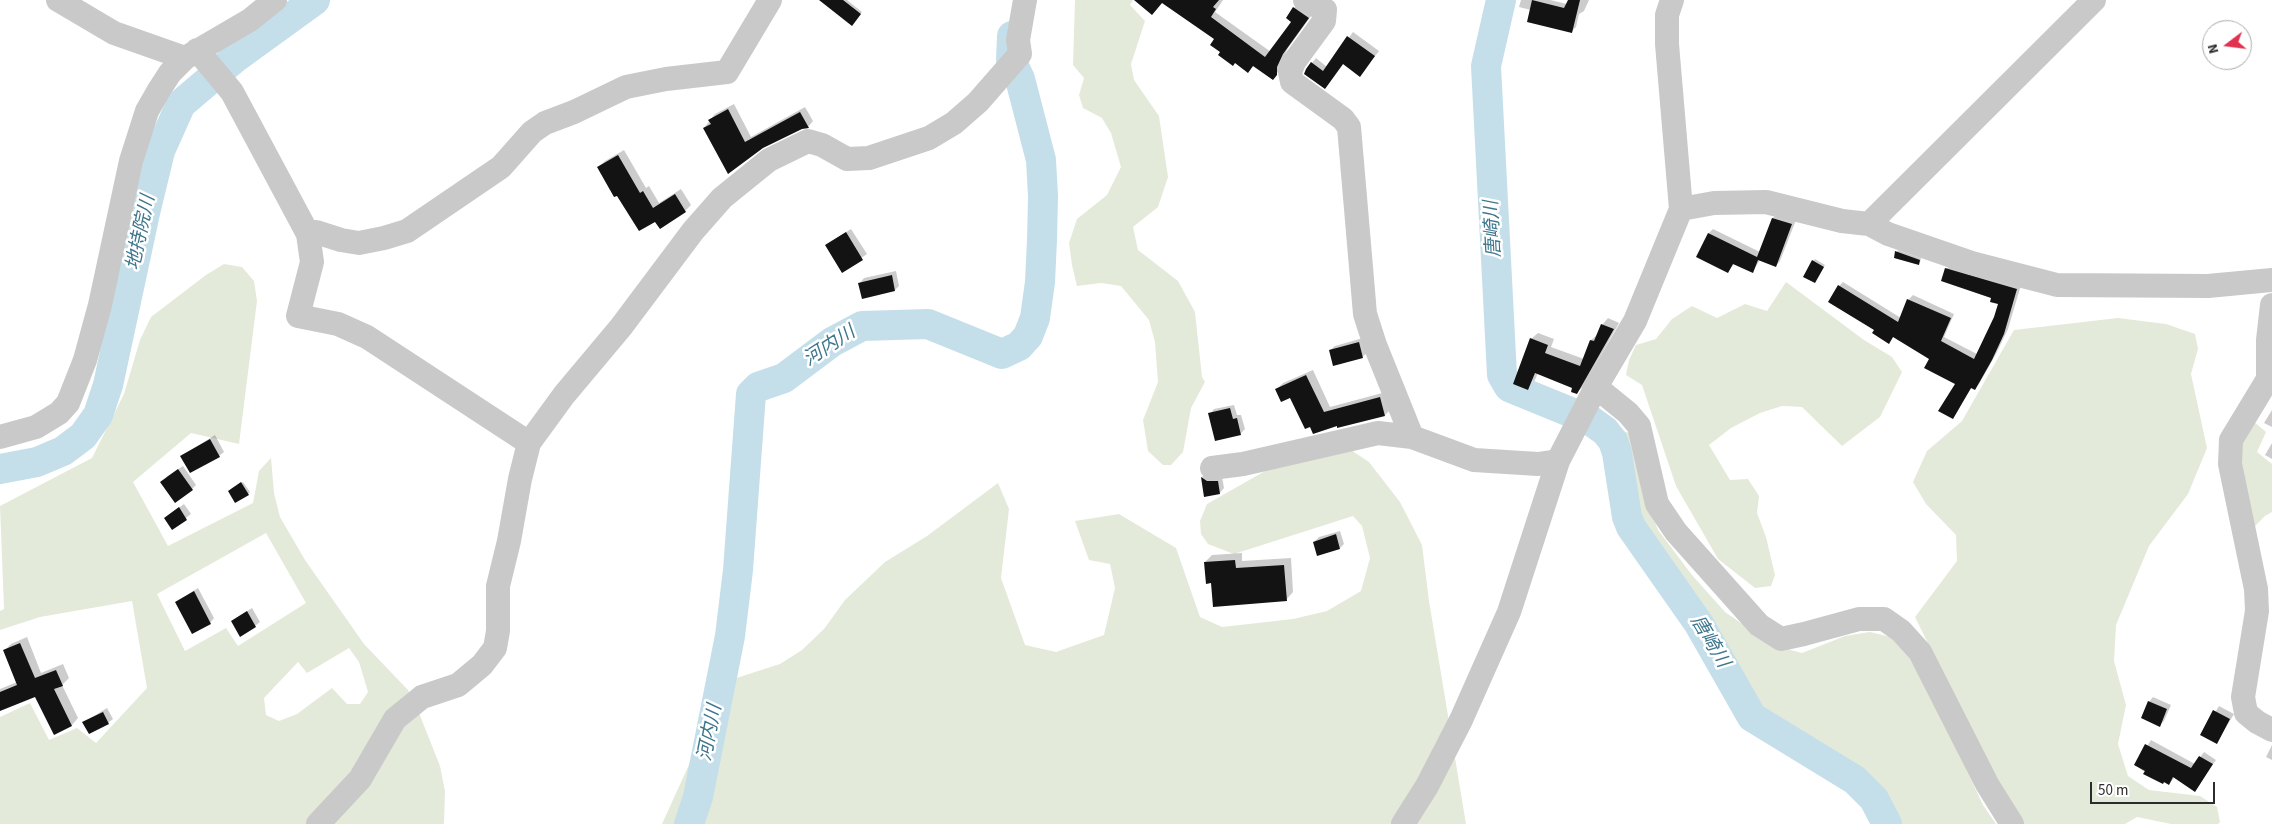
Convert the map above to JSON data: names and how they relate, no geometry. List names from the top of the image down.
{
  "water": ["唐崎川", "地持院川", "河内川"],
  "scale_bar": "50 m",
  "north": "left"
}
